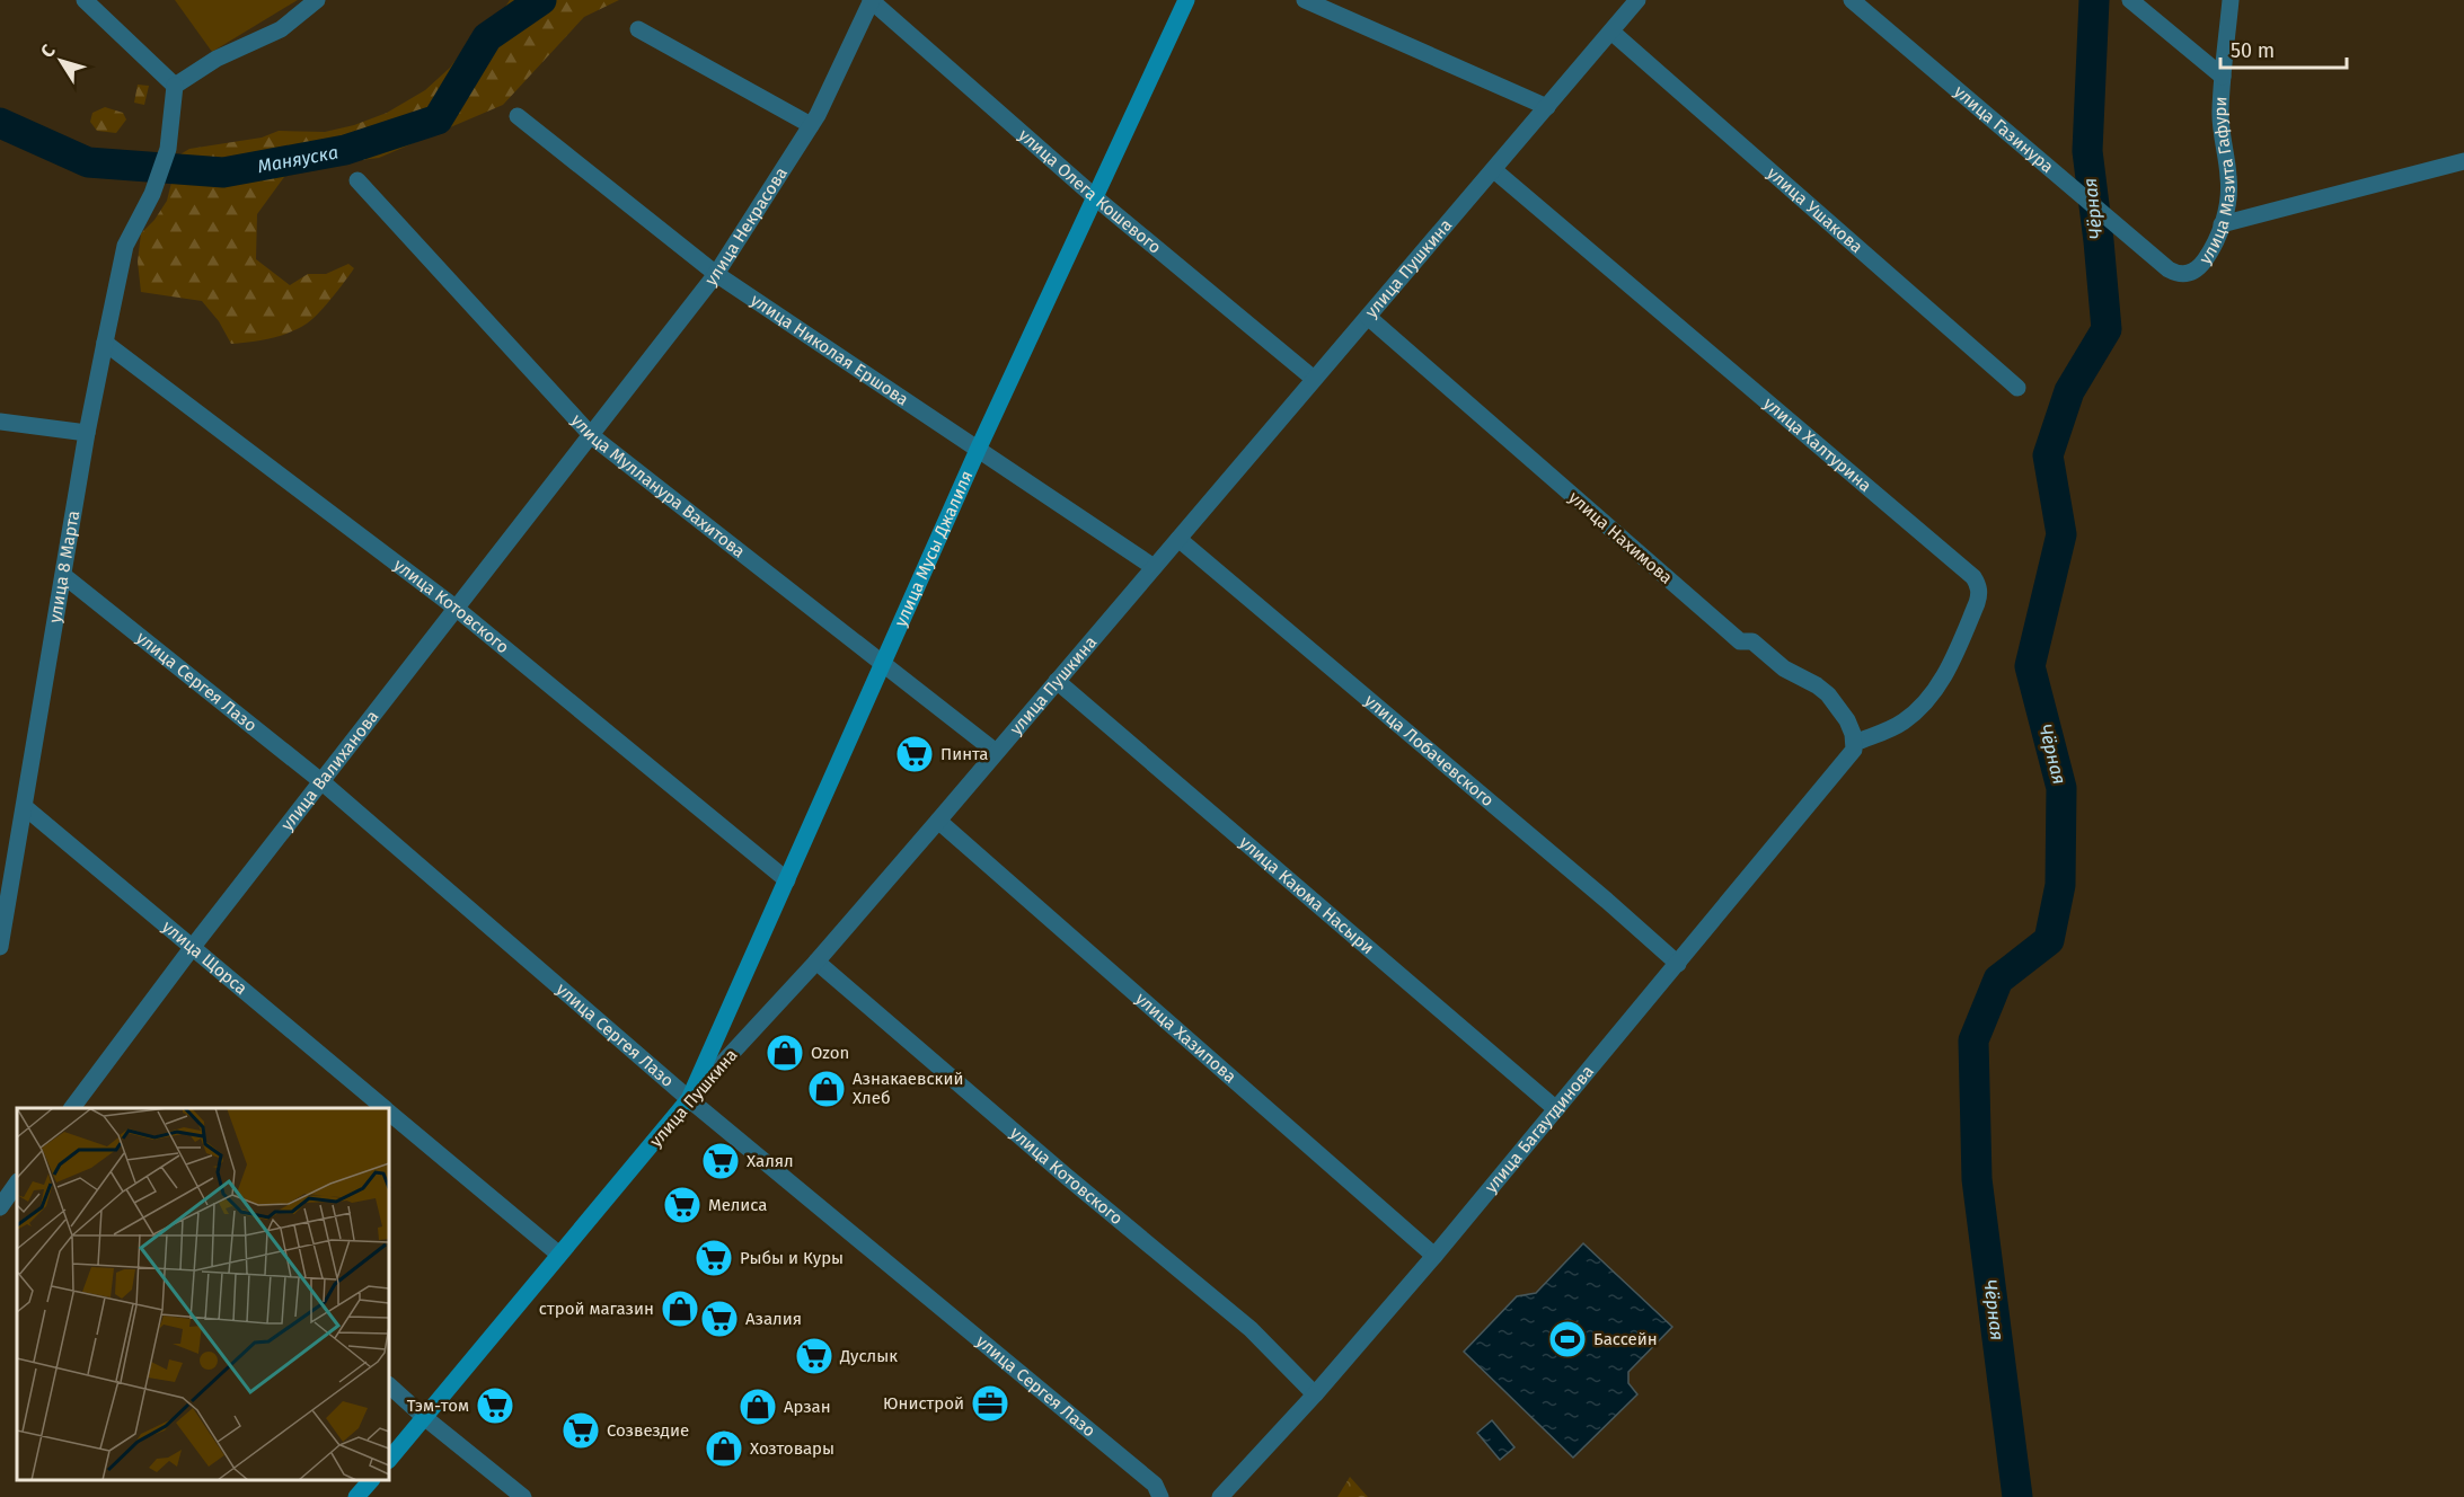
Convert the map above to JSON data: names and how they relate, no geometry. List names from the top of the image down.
{
  "streets": {
    "main road": ["улица Пушкина", "улица Мусы Джалиля"],
    "street": [
      "улица Газинура",
      "улица Мазита Гафури",
      "улица Олега Кошевого",
      "улица Ушакова",
      "улица Некрасова",
      "улица Николая Ершова",
      "улица Халтурина",
      "улица Мулланура Вахитова",
      "улица Нахимова",
      "улица 8 Марта",
      "улица Котовского",
      "улица Сергея Лазо",
      "улица Лобачевского",
      "улица Валиханова",
      "улица Каюма Насыри",
      "улица Щорса",
      "улица Хазипова",
      "улица Багаутдинова"
    ]
  },
  "crossings": [
    ["улица Газинура", "улица Мазита Гафури"],
    ["улица Олега Кошевого", "улица Некрасова"],
    ["улица Олега Кошевого", "улица Пушкина"],
    ["улица Олега Кошевого", "улица Мусы Джалиля"],
    ["улица Ушакова", "улица Пушкина"],
    ["улица Некрасова", "улица Николая Ершова"],
    ["улица Некрасова", "улица Мулланура Вахитова"],
    ["улица Некрасова", "улица Валиханова"],
    ["улица Пушкина", "улица Николая Ершова"],
    ["улица Пушкина", "улица Халтурина"],
    ["улица Пушкина", "улица Мулланура Вахитова"],
    ["улица Пушкина", "улица Нахимова"],
    ["улица Пушкина", "улица Мусы Джалиля"],
    ["улица Пушкина", "улица Котовского"],
    ["улица Пушкина", "улица Сергея Лазо"],
    ["улица Пушкина", "улица Лобачевского"],
    ["улица Пушкина", "улица Каюма Насыри"],
    ["улица Пушкина", "улица Щорса"],
    ["улица Пушкина", "улица Хазипова"],
    ["улица Николая Ершова", "улица Мусы Джалиля"],
    ["улица Халтурина", "улица Нахимова"],
    ["улица Халтурина", "улица Багаутдинова"],
    ["улица Мулланура Вахитова", "улица Мусы Джалиля"],
    ["улица Мулланура Вахитова", "улица Валиханова"],
    ["улица Нахимова", "улица Багаутдинова"],
    ["улица Мусы Джалиля", "улица Котовского"],
    ["улица Мусы Джалиля", "улица Сергея Лазо"],
    ["улица 8 Марта", "улица Котовского"],
    ["улица 8 Марта", "улица Сергея Лазо"],
    ["улица 8 Марта", "улица Щорса"],
    ["улица Котовского", "улица Валиханова"],
    ["улица Котовского", "улица Багаутдинова"],
    ["улица Сергея Лазо", "улица Валиханова"],
    ["улица Лобачевского", "улица Багаутдинова"],
    ["улица Валиханова", "улица Щорса"],
    ["улица Каюма Насыри", "улица Багаутдинова"],
    ["улица Хазипова", "улица Багаутдинова"]
  ],
  "water": ["Маняуска", "Чёрная"],
  "places": {
    "supermarket": [
      "Пинта",
      "Халял",
      "Мелиса",
      "Рыбы и Куры",
      "Азалия",
      "Дуслык",
      "Тэм-том",
      "Созвездие"
    ],
    "shop": [
      "Ozon",
      "Азнакаевский Хлеб",
      "строй магазин",
      "Арзан",
      "Хозтовары"
    ],
    "sports": ["Бассейн"],
    "office": ["Юнистрой"]
  },
  "scale_bar": "50 m",
  "north": "top left"
}
